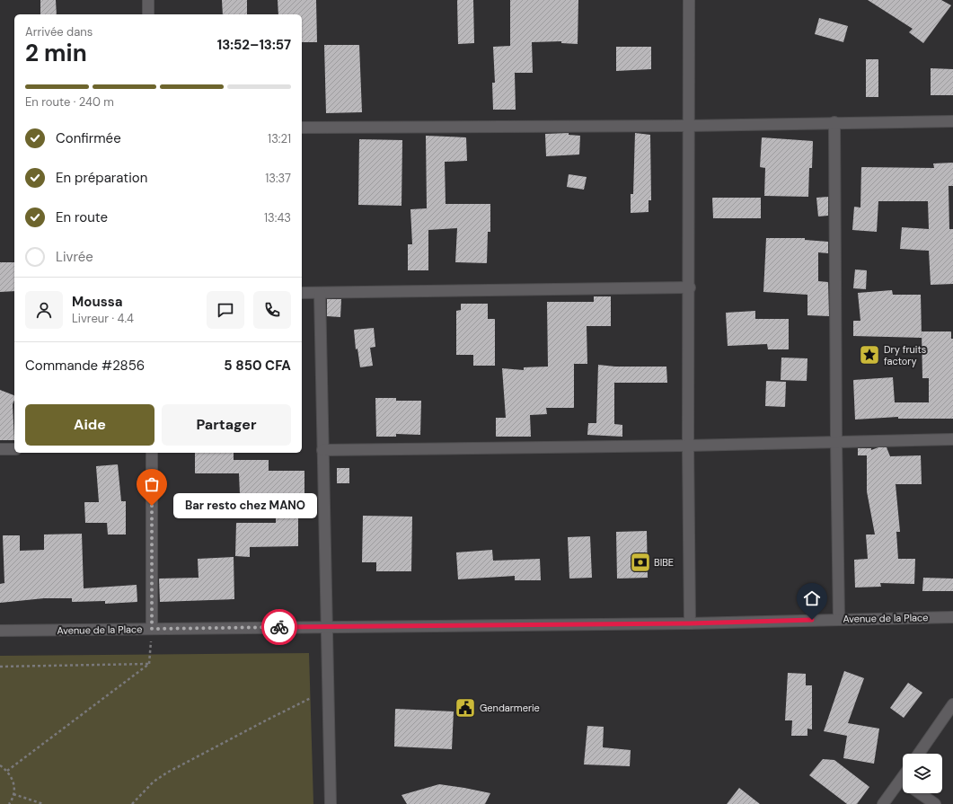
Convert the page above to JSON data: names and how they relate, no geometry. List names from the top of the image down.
{
  "streets": {
    "street": ["Avenue de la Place"]
  },
  "places": {
    "place": ["Dry fruits factory"],
    "other": ["Bar resto chez MANO"],
    "bank": ["BIBE"],
    "public building": ["Gendarmerie"]
  },
  "page": {
    "heading": ["2 min", "Arrivée dans", "13:52–13:57"],
    "panel": [
      "Moussa",
      "Livreur · 4.4",
      "Commande #2856",
      "5 850 CFA"
    ],
    "bar": "En route · 240 m",
    "list": [
      ["Confirmée", "13:21"],
      ["En préparation", "13:37"],
      ["En route", "13:43"],
      "Livrée"
    ],
    "buttons": ["Aide", "Partager"],
    "bubble": "Bar resto chez MANO"
  }
}
